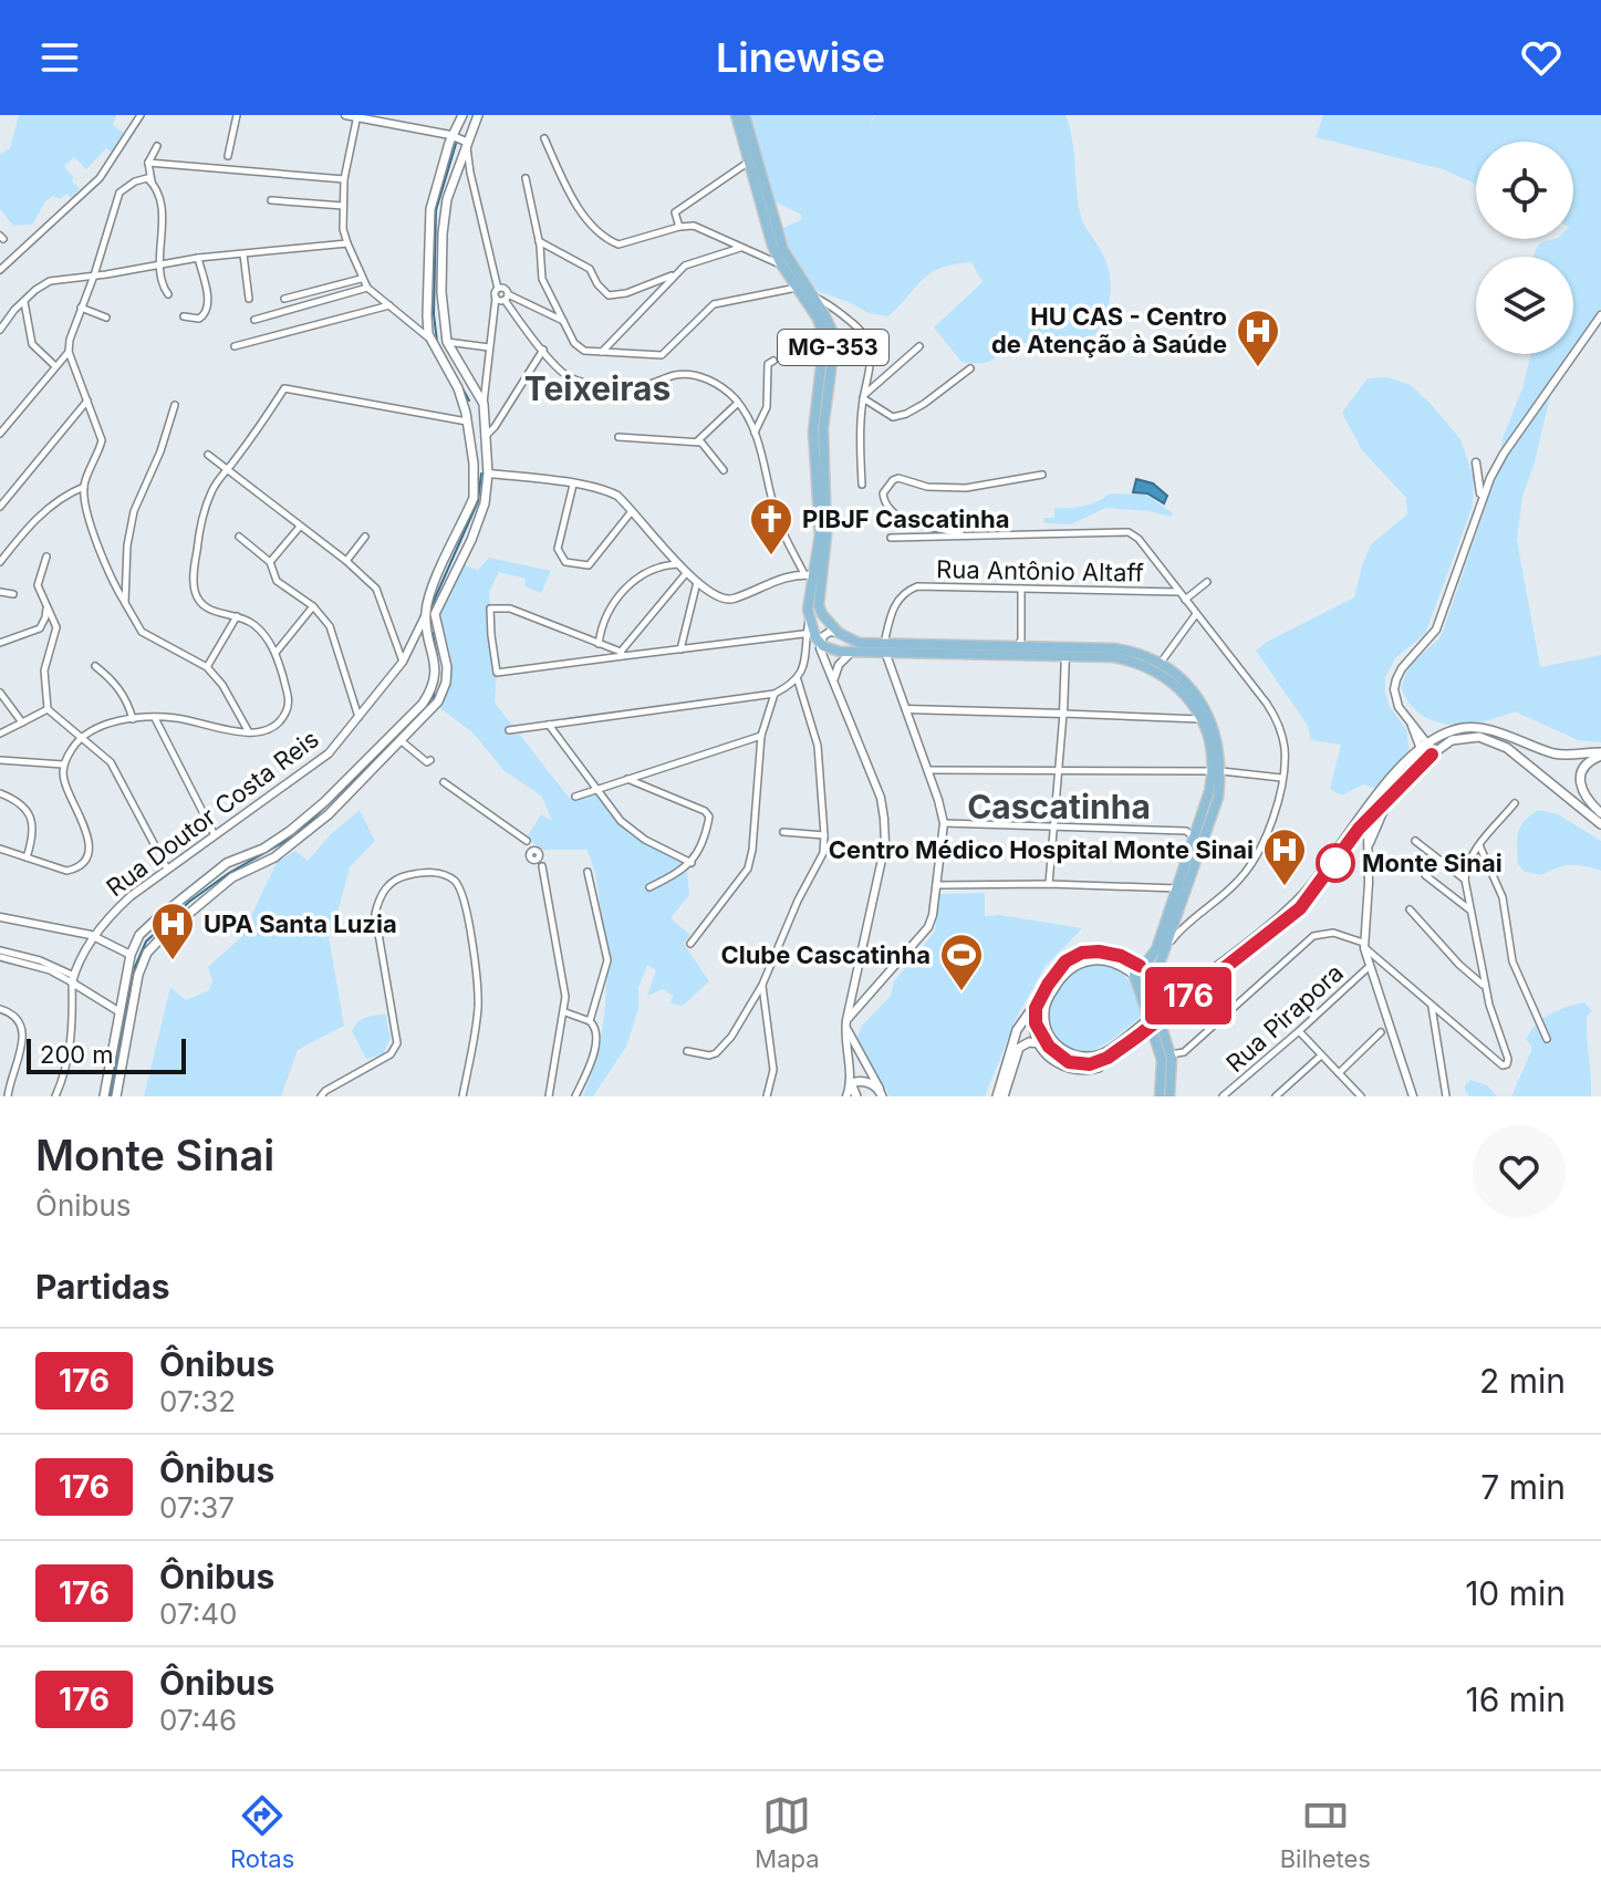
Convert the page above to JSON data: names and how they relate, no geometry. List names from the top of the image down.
{
  "streets": {
    "main road": ["MG-353"],
    "street": ["Rua Antônio Altaff", "Rua Doutor Costa Reis", "Rua Pirapora"]
  },
  "districts": ["Teixeiras", "Cascatinha"],
  "places": {
    "hospital": ["HU CAS - Centro de Atenção à Saúde", "Centro Médico Hospital Monte Sinai", "UPA Santa Luzia"],
    "church": ["PIBJF Cascatinha"],
    "other": ["Monte Sinai"],
    "sports": ["Clube Cascatinha"]
  },
  "lines": ["bus line 176"],
  "scale_bar": "200 m",
  "page": {
    "header": "Linewise",
    "on_map": "176",
    "scale": "200 m",
    "heading": [
      ["Monte Sinai", "Ônibus"],
      "Partidas"
    ],
    "list": [
      {
        "mark": "176",
        "name": "Ônibus",
        "note": "07:32",
        "value": "2 min"
      },
      {
        "mark": "176",
        "name": "Ônibus",
        "note": "07:37",
        "value": "7 min"
      },
      {
        "mark": "176",
        "name": "Ônibus",
        "note": "07:40",
        "value": "10 min"
      },
      {
        "mark": "176",
        "name": "Ônibus",
        "note": "07:46",
        "value": "16 min"
      }
    ],
    "tabs": ["Rotas", "Mapa", "Bilhetes"]
  }
}
